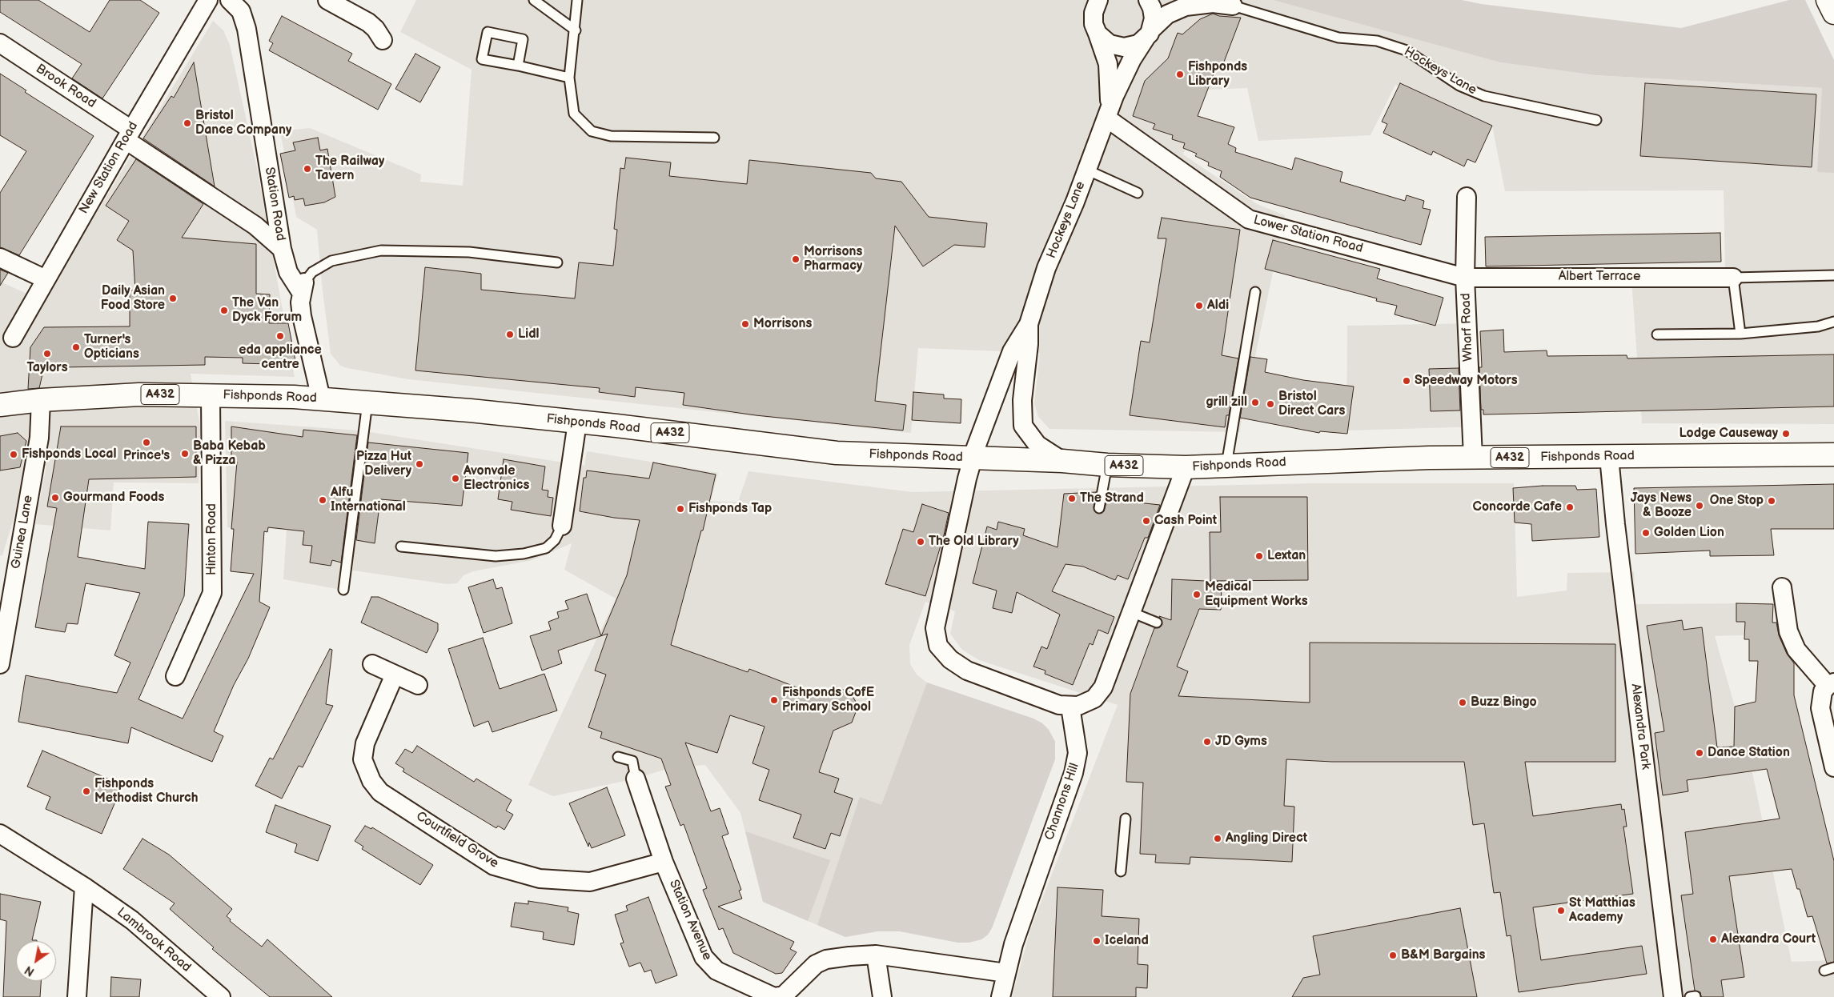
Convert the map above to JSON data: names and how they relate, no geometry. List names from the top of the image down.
{
  "streets": {
    "main road": ["A432", "Fishponds Road"],
    "street": [
      "Hockeys Lane",
      "Brook Road",
      "New Station Road",
      "Station Road",
      "Lower Station Road",
      "Albert Terrace",
      "Wharf Road",
      "Guinea Lane",
      "Hinton Road",
      "Alexandra Park",
      "Channons Hill",
      "Courtfield Grove",
      "Station Avenue",
      "Lambrook Road"
    ]
  },
  "crossings": [
    ["Hockeys Lane", "Lower Station Road"],
    ["Hockeys Lane", "Fishponds Road"],
    ["Hockeys Lane", "Channons Hill"],
    ["Brook Road", "New Station Road"],
    ["Brook Road", "Station Road"],
    ["New Station Road", "Station Road"],
    ["Lower Station Road", "Albert Terrace"],
    ["Lower Station Road", "Wharf Road"],
    ["Albert Terrace", "Wharf Road"],
    ["Wharf Road", "Fishponds Road"],
    ["Fishponds Road", "Guinea Lane"],
    ["Fishponds Road", "Hinton Road"],
    ["Fishponds Road", "Alexandra Park"],
    ["Channons Hill", "Station Avenue"],
    ["Courtfield Grove", "Station Avenue"]
  ],
  "places": [
    "Fishponds Library",
    "Bristol Dance Company",
    "The Railway Tavern",
    "Morrisons Pharmacy",
    "Daily Asian Food Store",
    "Aldi",
    "The Van Dyck Forum",
    "Morrisons",
    "Lidl",
    "eda appliance centre",
    "Turner's Opticians",
    "Taylors",
    "Speedway Motors",
    "grill zill",
    "Bristol Direct Cars",
    "Lodge Causeway",
    "Prince's",
    "Baba Kebab & Pizza",
    "Fishponds Local",
    "Pizza Hut Delivery",
    "Avonvale Electronics",
    "Gourmand Foods",
    "The Strand",
    "Alfu International",
    "One Stop",
    "Jays News & Booze",
    "Concorde Cafe",
    "Fishponds Tap",
    "Cash Point",
    "Golden Lion",
    "The Old Library",
    "Lextan",
    "Medical Equipment Works",
    "Fishponds CofE Primary School",
    "Buzz Bingo",
    "JD Gyms",
    "Dance Station",
    "Fishponds Methodist Church",
    "Angling Direct",
    "St Matthias Academy",
    "Alexandra Court",
    "Iceland",
    "B&M Bargains"
  ],
  "north": "bottom left"
}
